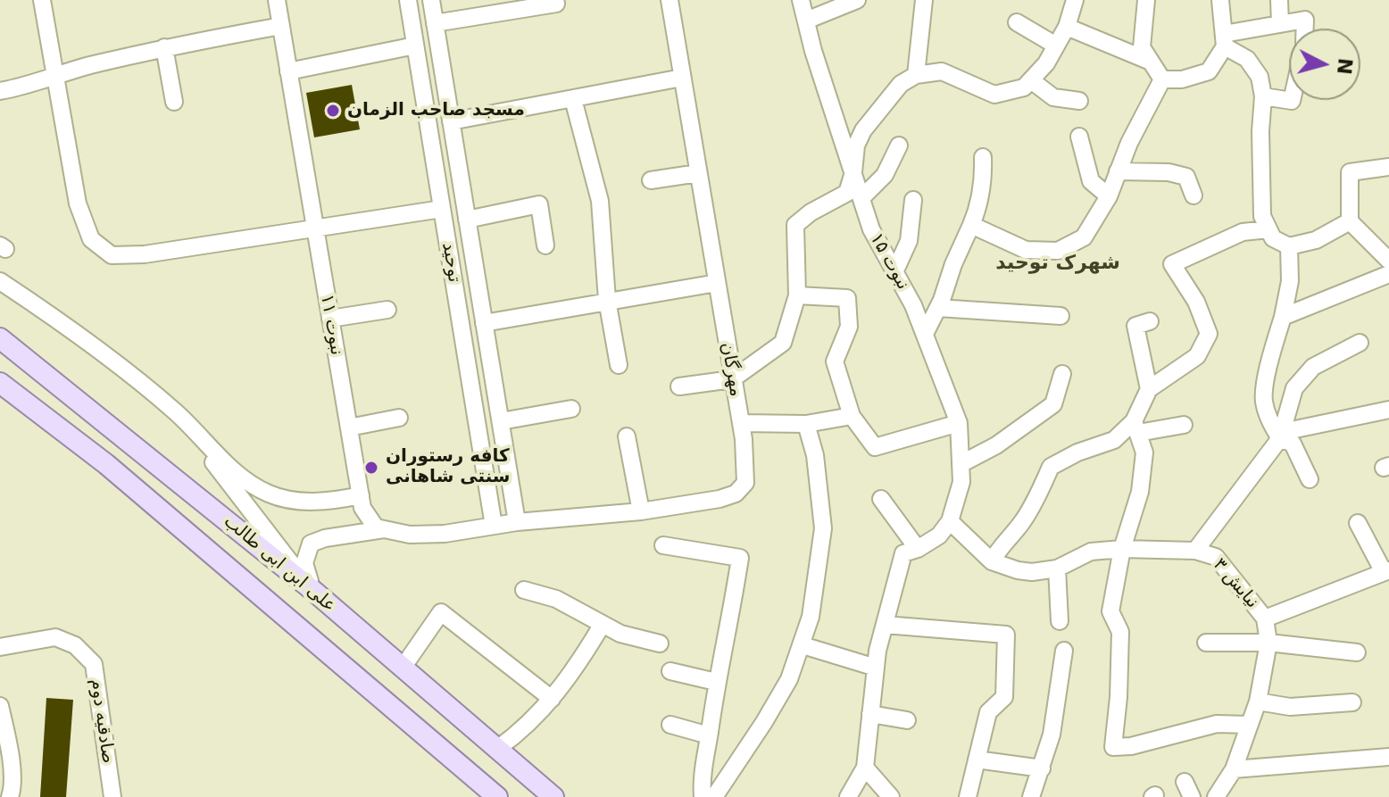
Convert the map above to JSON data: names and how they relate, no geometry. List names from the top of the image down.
{
  "streets": {
    "main road": ["علی ابن ابی طالب"],
    "street": [
      "نبوت ۱۵",
      "توحید",
      "نبوت ۱۱",
      "مهرگان",
      "نیایش ۳",
      "صادقیه دوم"
    ]
  },
  "crossings": [
    ["نبوت ۱۵", "نیایش ۳"],
    ["توحید", "مهرگان"]
  ],
  "districts": ["شهرک توحید"],
  "places": ["مسجد صاحب الزمان", "کافه رستوران سنتی شاهانی"],
  "north": "right"
}
